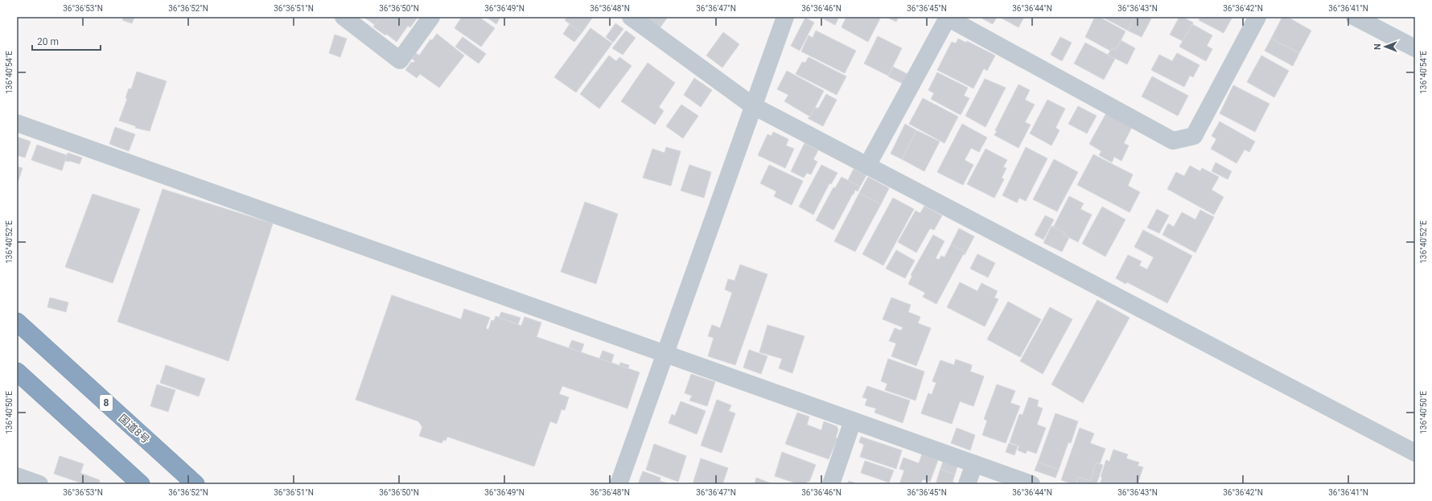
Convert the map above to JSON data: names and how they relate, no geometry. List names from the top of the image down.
{
  "streets": {
    "highway": ["8", "国道8号"]
  },
  "scale_bar": "20 m",
  "north": "left",
  "coordinates": [
    "36°36'53\"N",
    "36°36'52\"N",
    "36°36'51\"N",
    "36°36'50\"N",
    "36°36'49\"N",
    "36°36'48\"N",
    "36°36'47\"N",
    "36°36'46\"N",
    "36°36'45\"N",
    "36°36'44\"N",
    "36°36'43\"N",
    "36°36'42\"N",
    "36°36'41\"N",
    "136°40'54\"E",
    "136°40'52\"E",
    "136°40'50\"E"
  ]
}
